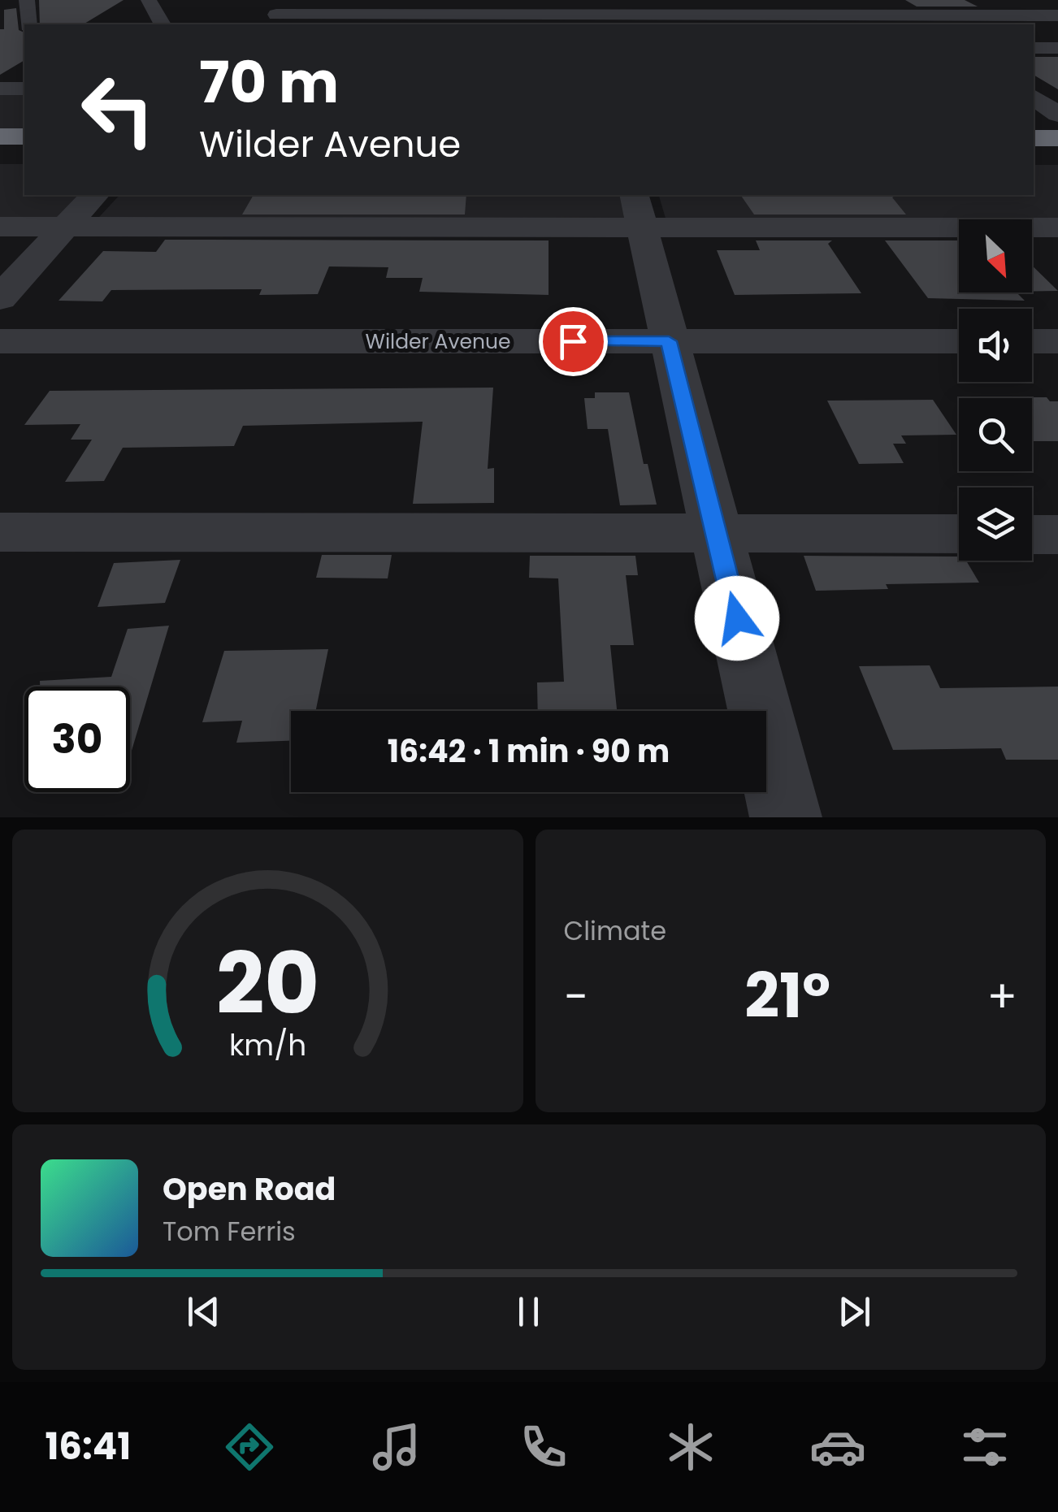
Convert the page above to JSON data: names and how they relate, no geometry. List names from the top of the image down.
{
  "streets": {
    "street": ["Wilder Avenue"]
  },
  "north": "bottom right",
  "page": {
    "turn": ["70 m", "Wilder Avenue"],
    "limit": "30",
    "trip": "16:42 · 1 min · 90 m",
    "tile": "Climate",
    "heat": ["−", "21°", "+"],
    "song": ["Open Road", "Tom Ferris"],
    "tabs": "16:41",
    "gauge": ["20", "km/h"]
  }
}
